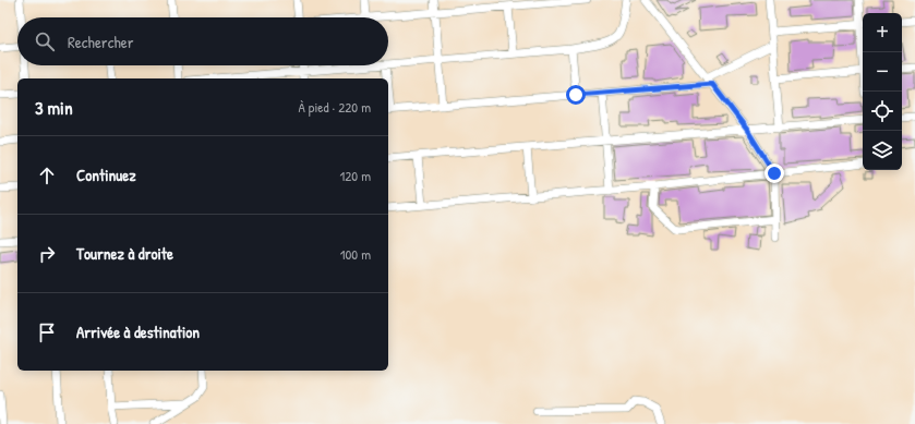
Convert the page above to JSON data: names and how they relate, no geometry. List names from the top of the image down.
{
  "page": {
    "map_buttons": ["+", "−"],
    "search": "Rechercher",
    "heading": ["3 min", "À pied · 220 m"],
    "list": [
      ["Continuez", "120 m"],
      ["Tournez à droite", "100 m"],
      "Arrivée à destination"
    ]
  }
}
